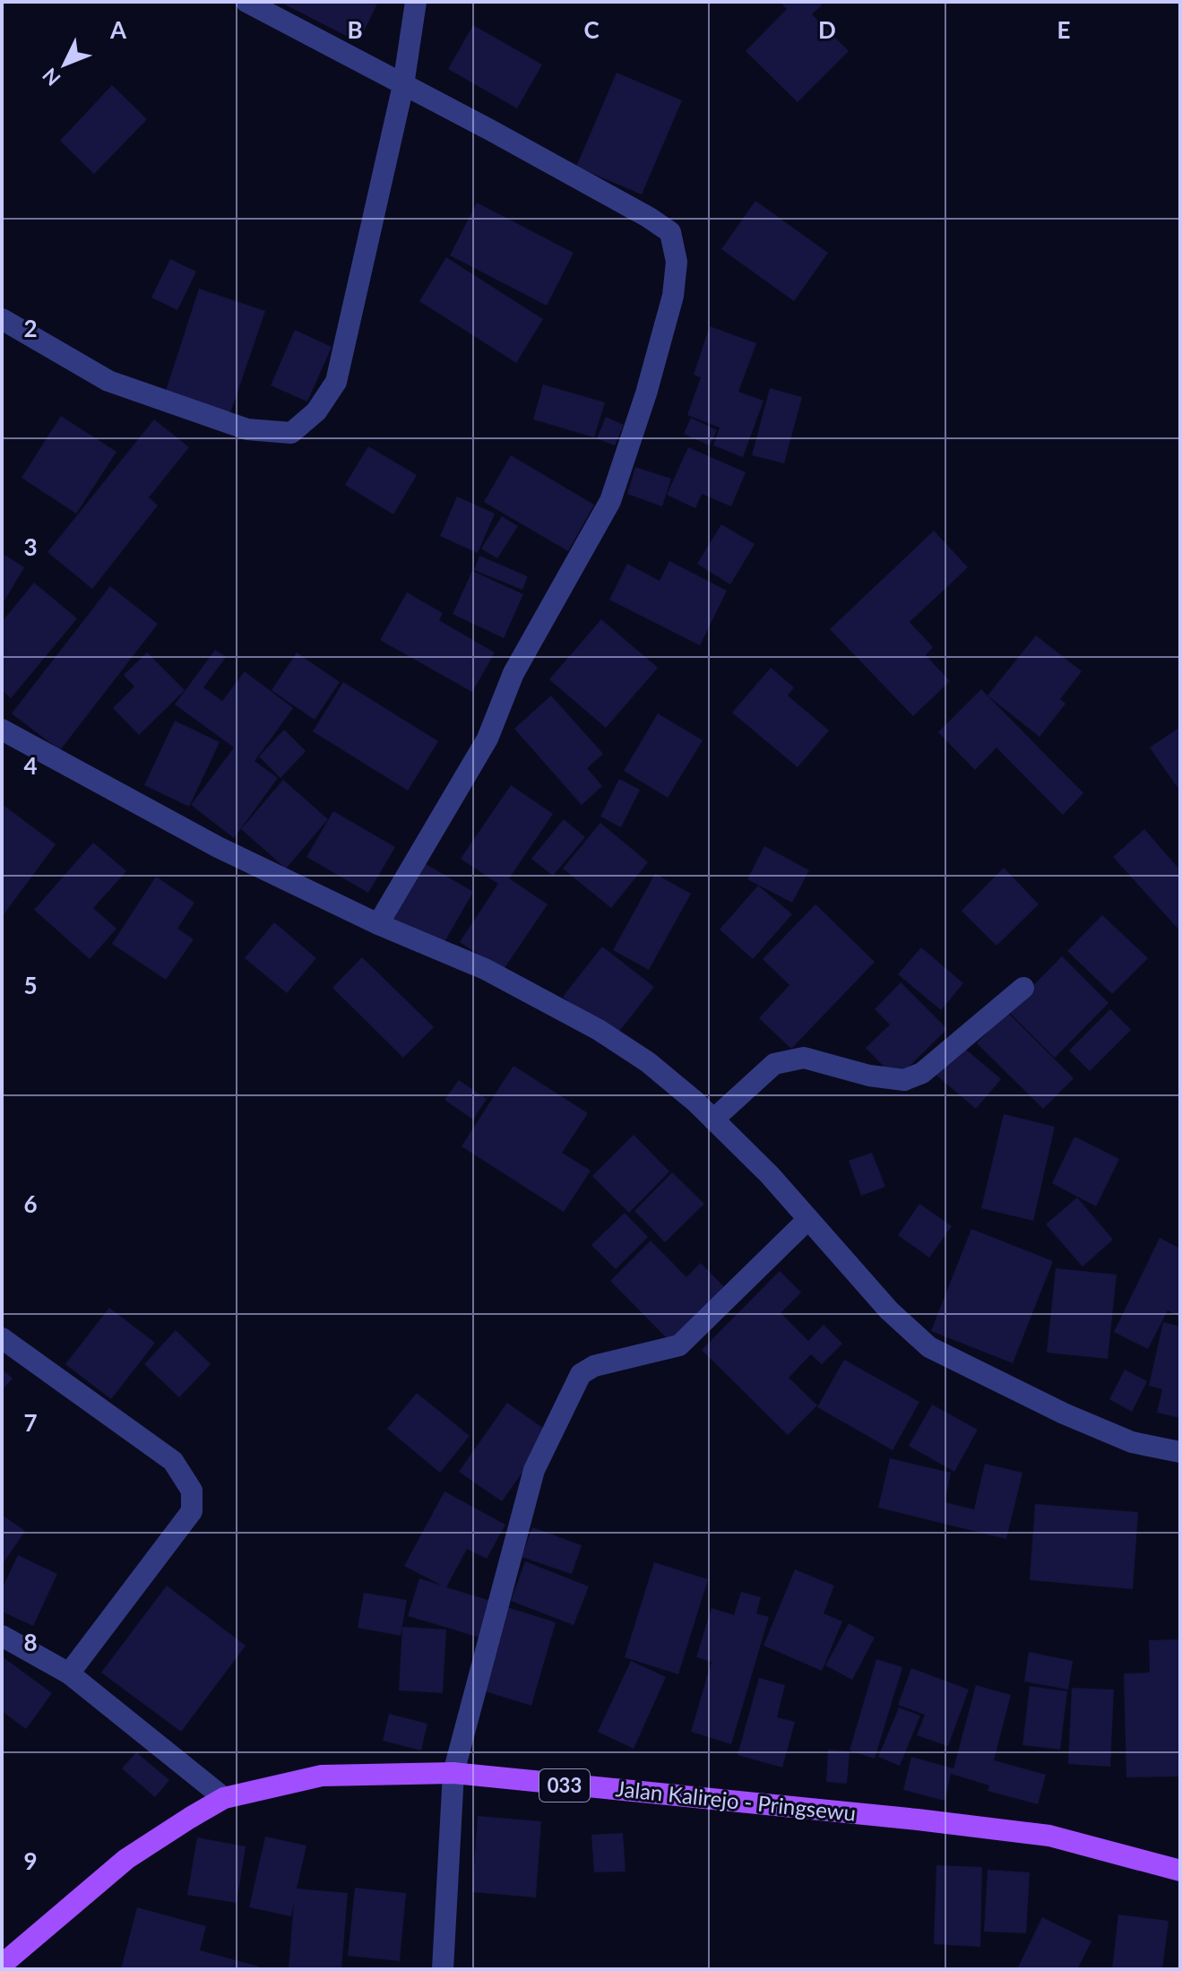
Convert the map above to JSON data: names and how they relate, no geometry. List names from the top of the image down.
{
  "streets": {
    "main road": ["033", "Jalan Kalirejo - Pringsewu"]
  },
  "north": "bottom left",
  "grid": {
    "columns": [
      "A",
      "B",
      "C",
      "D",
      "E"
    ],
    "rows": [
      "2",
      "3",
      "4",
      "5",
      "6",
      "7",
      "8",
      "9"
    ]
  }
}
